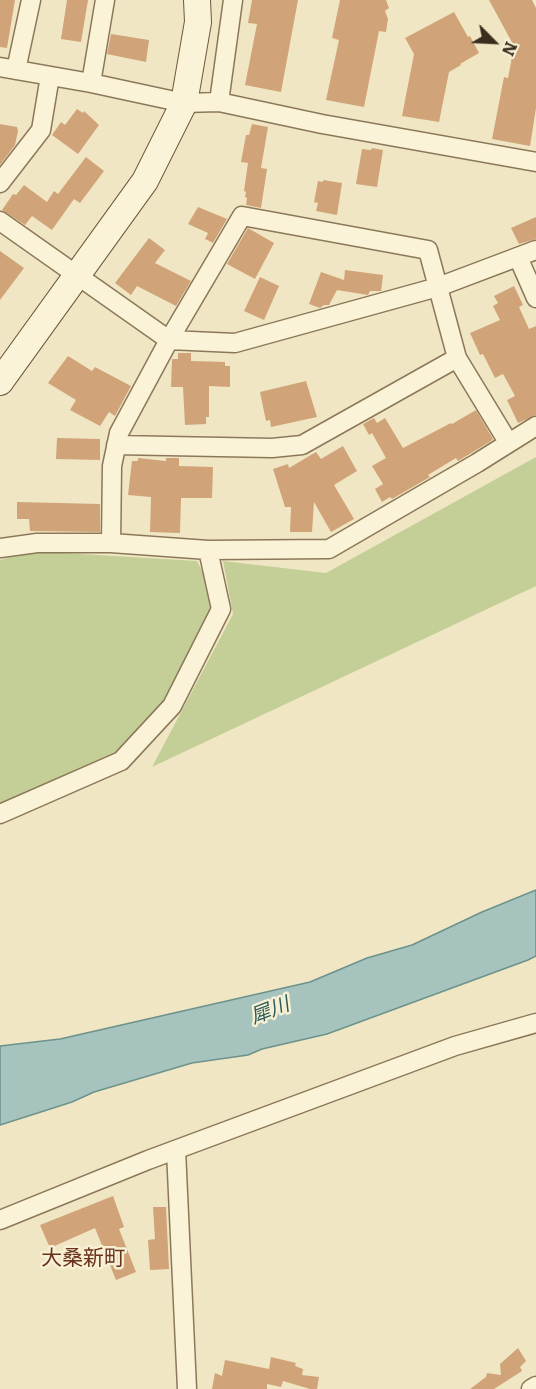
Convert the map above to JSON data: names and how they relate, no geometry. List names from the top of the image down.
{
  "districts": ["大桑新町"],
  "water": ["犀川"],
  "north": "bottom right"
}
